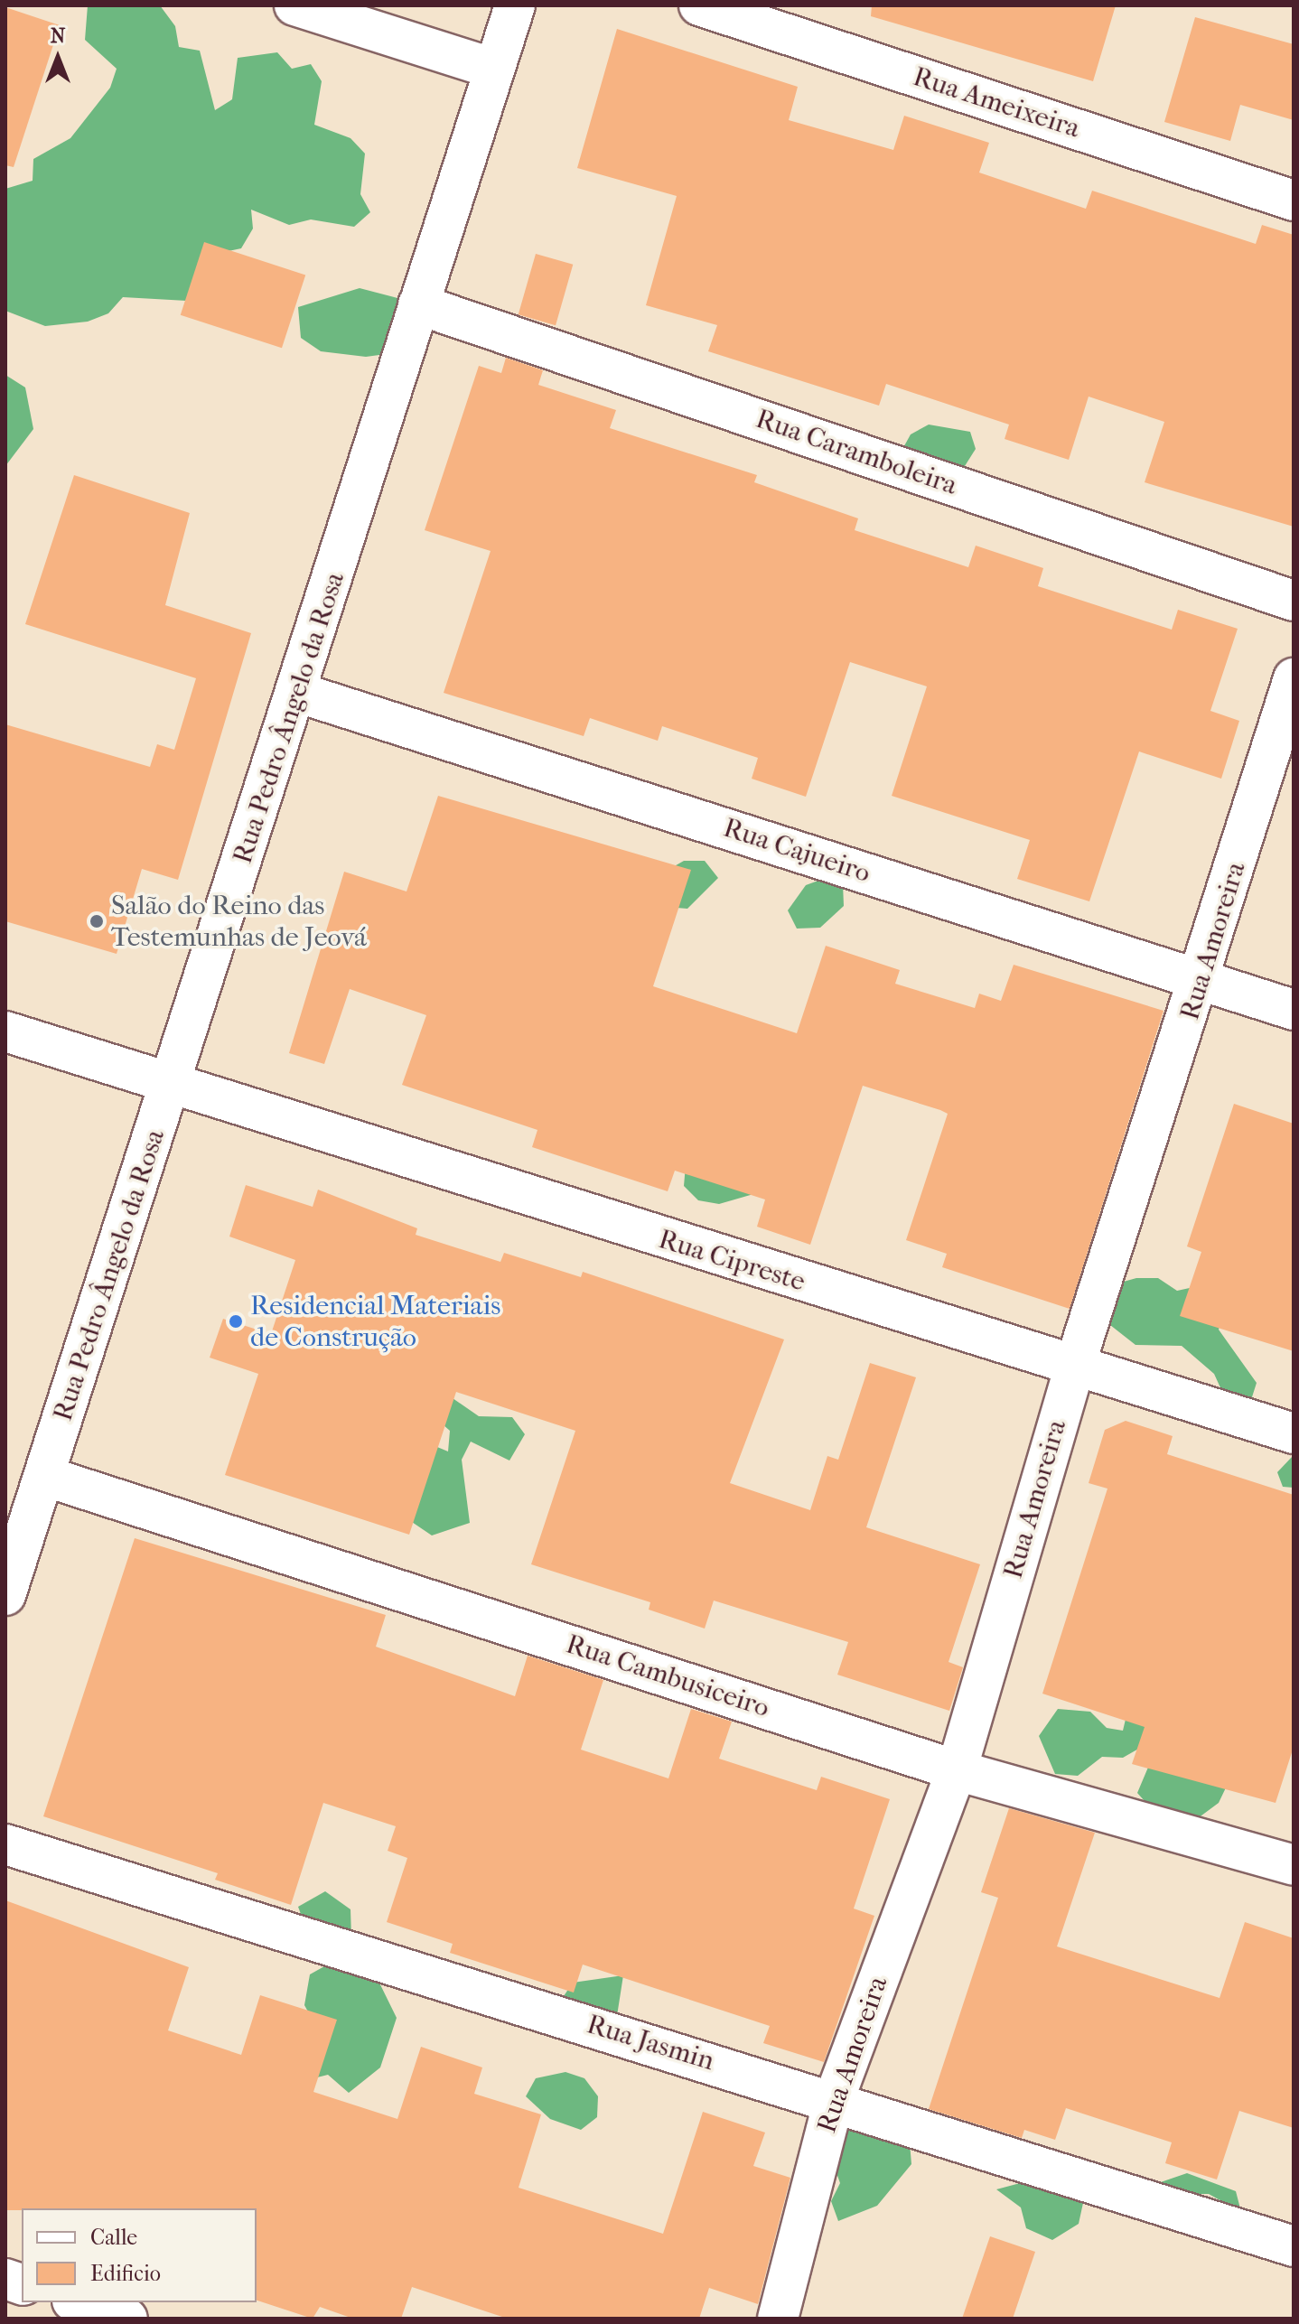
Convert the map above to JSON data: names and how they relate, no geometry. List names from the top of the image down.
{
  "streets": {
    "street": [
      "Rua Ameixeira",
      "Rua Caramboleira",
      "Rua Pedro Ângelo da Rosa",
      "Rua Cajueiro",
      "Rua Amoreira",
      "Rua Cipreste",
      "Rua Cambusiceiro",
      "Rua Jasmin"
    ]
  },
  "crossings": [
    ["Rua Caramboleira", "Rua Pedro Ângelo da Rosa"],
    ["Rua Pedro Ângelo da Rosa", "Rua Cajueiro"],
    ["Rua Pedro Ângelo da Rosa", "Rua Cipreste"],
    ["Rua Pedro Ângelo da Rosa", "Rua Cambusiceiro"],
    ["Rua Cajueiro", "Rua Amoreira"],
    ["Rua Amoreira", "Rua Cipreste"],
    ["Rua Amoreira", "Rua Cambusiceiro"],
    ["Rua Amoreira", "Rua Jasmin"]
  ],
  "places": ["Salão do Reino das Testemunhas de Jeová", "Residencial Materiais de Construção"],
  "legend": ["Calle", "Edificio"],
  "north": "top"
}
